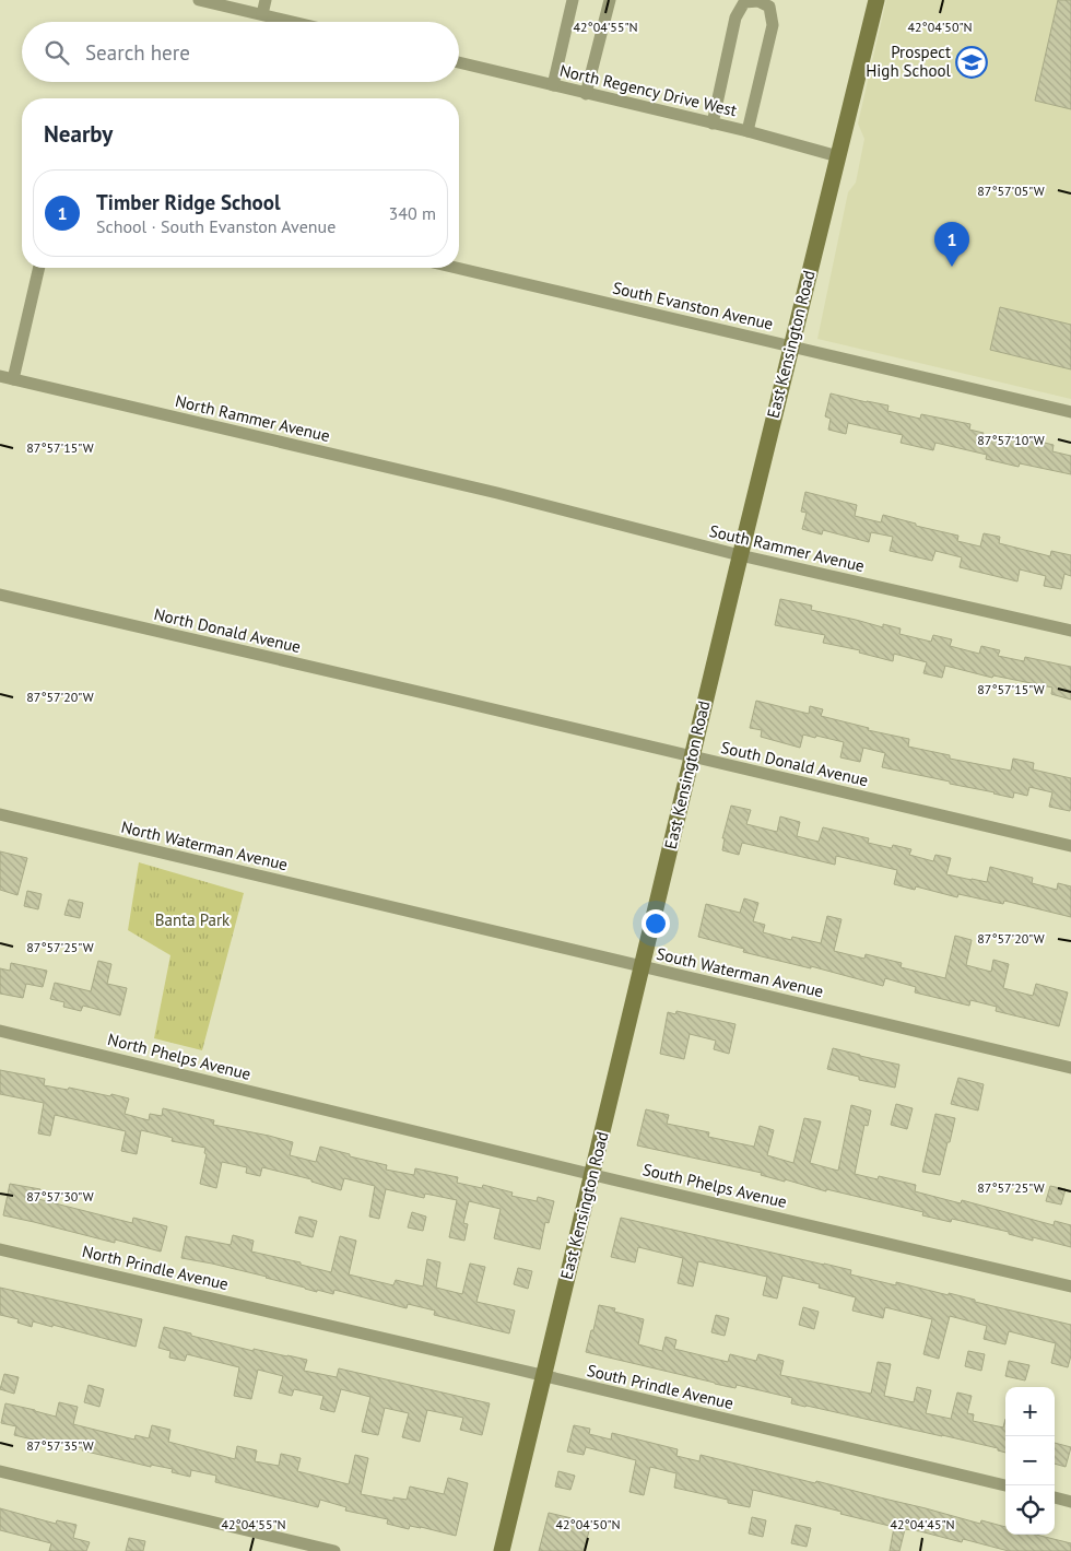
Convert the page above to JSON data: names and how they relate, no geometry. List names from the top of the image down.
{
  "streets": {
    "main road": ["East Kensington Road"],
    "street": [
      "North Regency Drive West",
      "South Evanston Avenue",
      "North Rammer Avenue",
      "South Rammer Avenue",
      "North Donald Avenue",
      "South Donald Avenue",
      "North Waterman Avenue",
      "South Waterman Avenue",
      "North Phelps Avenue",
      "South Phelps Avenue",
      "North Prindle Avenue",
      "South Prindle Avenue"
    ]
  },
  "crossings": [
    ["North Regency Drive West", "East Kensington Road"],
    ["South Evanston Avenue", "East Kensington Road"],
    ["East Kensington Road", "South Rammer Avenue"],
    ["East Kensington Road", "South Donald Avenue"],
    ["East Kensington Road", "South Waterman Avenue"],
    ["East Kensington Road", "South Phelps Avenue"],
    ["East Kensington Road", "South Prindle Avenue"],
    ["North Rammer Avenue", "South Rammer Avenue"],
    ["North Donald Avenue", "South Donald Avenue"],
    ["North Waterman Avenue", "South Waterman Avenue"],
    ["North Phelps Avenue", "South Phelps Avenue"],
    ["North Prindle Avenue", "South Prindle Avenue"]
  ],
  "parks": ["Banta Park"],
  "places": {
    "school or university": ["Prospect High School"]
  },
  "page": {
    "search": "Search here",
    "heading": "Nearby",
    "list": [
      {
        "mark": "1",
        "name": "Timber Ridge School",
        "note": "School · South Evanston Avenue",
        "value": "340 m"
      }
    ],
    "pins": "1",
    "map_buttons": ["+", "−"]
  },
  "coordinates": [
    "42°04'55\"N",
    "42°04'50\"N",
    "87°57'05\"W",
    "87°57'10\"W",
    "87°57'15\"W",
    "87°57'20\"W",
    "87°57'25\"W",
    "87°57'30\"W",
    "87°57'35\"W",
    "42°04'45\"N"
  ]
}
